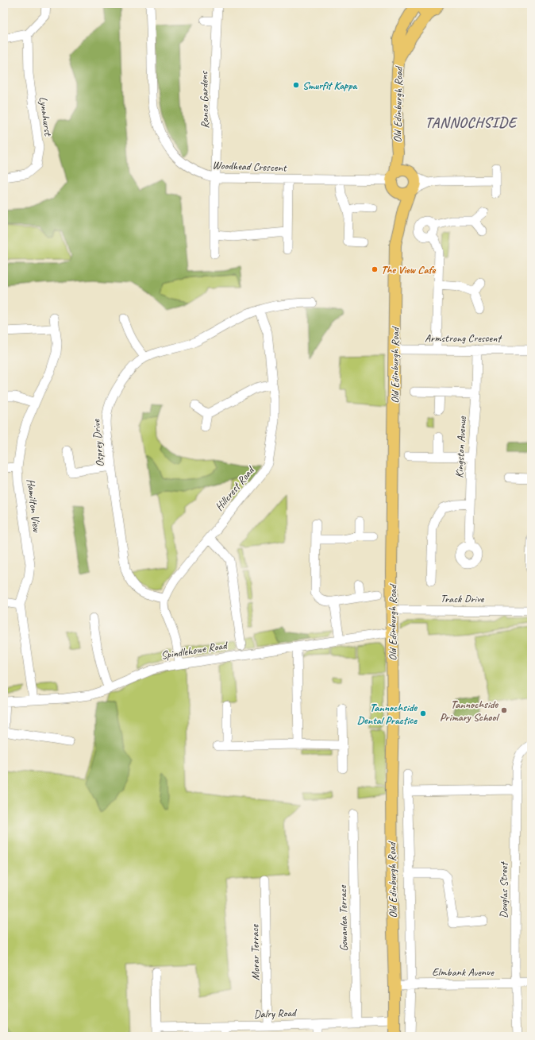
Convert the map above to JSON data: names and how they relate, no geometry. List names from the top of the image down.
{
  "streets": {
    "main road": ["Old Edinburgh Road"],
    "street": [
      "Ranco Gardens",
      "Lynnhurst",
      "Woodhead Crescent",
      "Armstrong Crescent",
      "Osprey Drive",
      "Kingston Avenue",
      "Hillcrest Road",
      "Hamilton View",
      "Track Drive",
      "Spindlehowe Road",
      "Douglas Street",
      "Gowanlea Terrace",
      "Morar Terrace",
      "Elmbank Avenue",
      "Dalry Road"
    ]
  },
  "crossings": [
    ["Ranco Gardens", "Woodhead Crescent"],
    ["Old Edinburgh Road", "Woodhead Crescent"],
    ["Old Edinburgh Road", "Armstrong Crescent"],
    ["Old Edinburgh Road", "Track Drive"],
    ["Old Edinburgh Road", "Spindlehowe Road"],
    ["Old Edinburgh Road", "Elmbank Avenue"],
    ["Old Edinburgh Road", "Dalry Road"],
    ["Armstrong Crescent", "Kingston Avenue"],
    ["Osprey Drive", "Hillcrest Road"],
    ["Hamilton View", "Spindlehowe Road"],
    ["Douglas Street", "Elmbank Avenue"],
    ["Gowanlea Terrace", "Dalry Road"],
    ["Morar Terrace", "Dalry Road"]
  ],
  "districts": ["TANNOCHSIDE"],
  "places": [
    "Smurfit Kappa",
    "The View Cafe",
    "Tannochside Primary School",
    "Tannochside Dental Practice"
  ]
}
